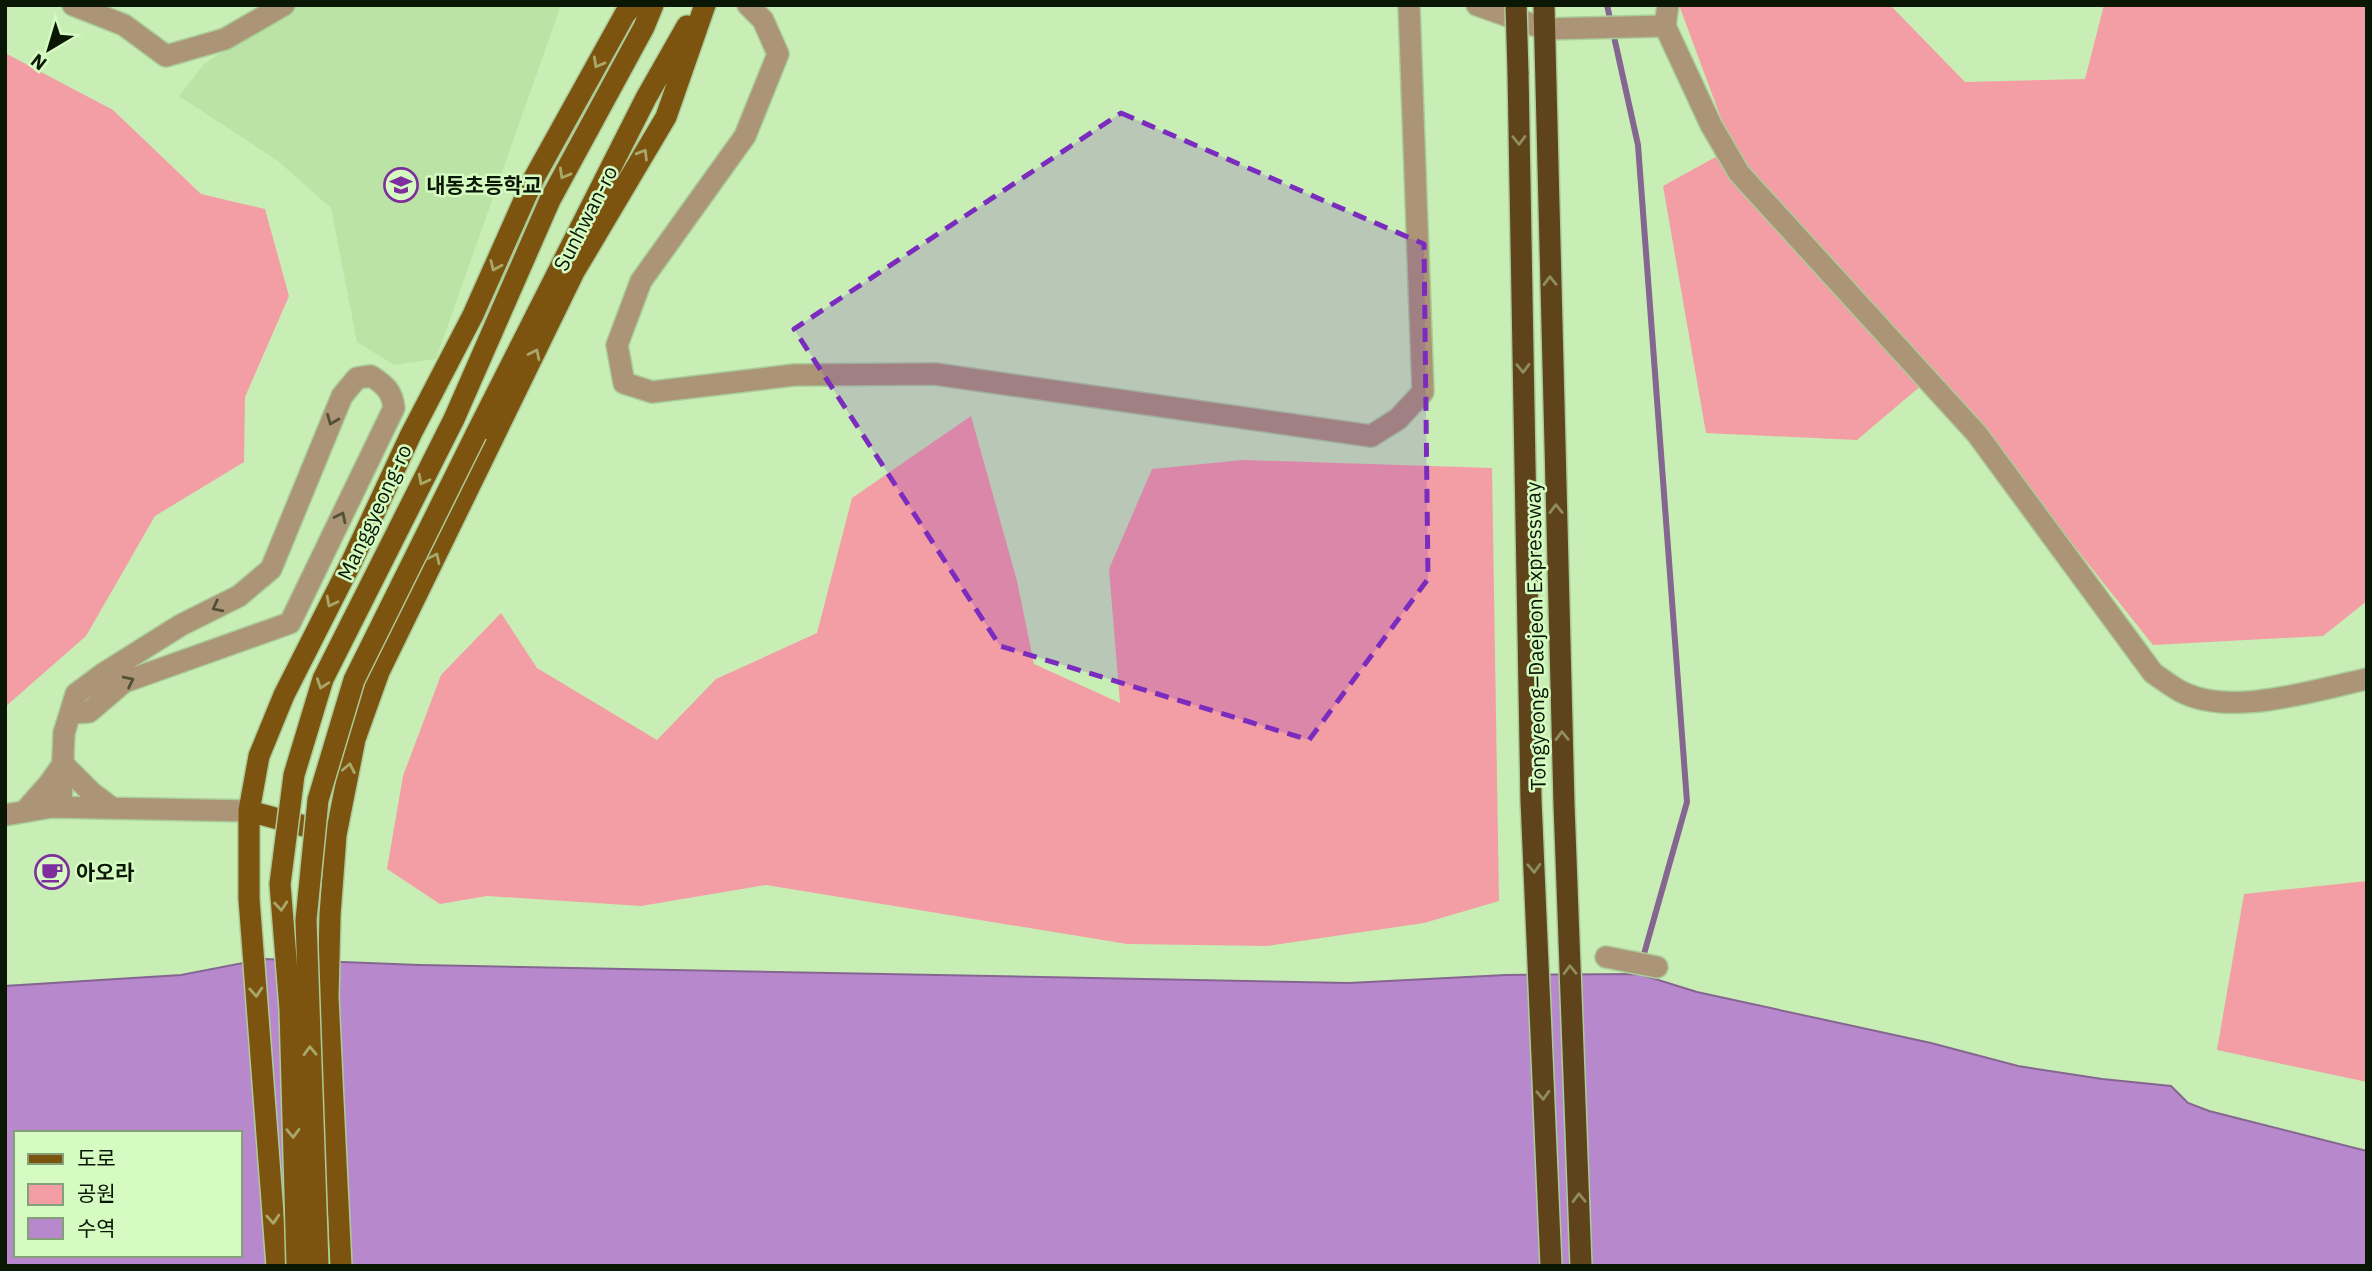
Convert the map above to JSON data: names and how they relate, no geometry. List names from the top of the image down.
{
  "streets": {
    "highway": ["Tongyeong–Daejeon Expressway"],
    "main road": ["Sunhwan-ro", "Manggyeong-ro"]
  },
  "places": {
    "school or university": ["내동초등학교"],
    "cafe": ["아오라"]
  },
  "legend": ["도로", "공원", "수역"],
  "north": "bottom left"
}
